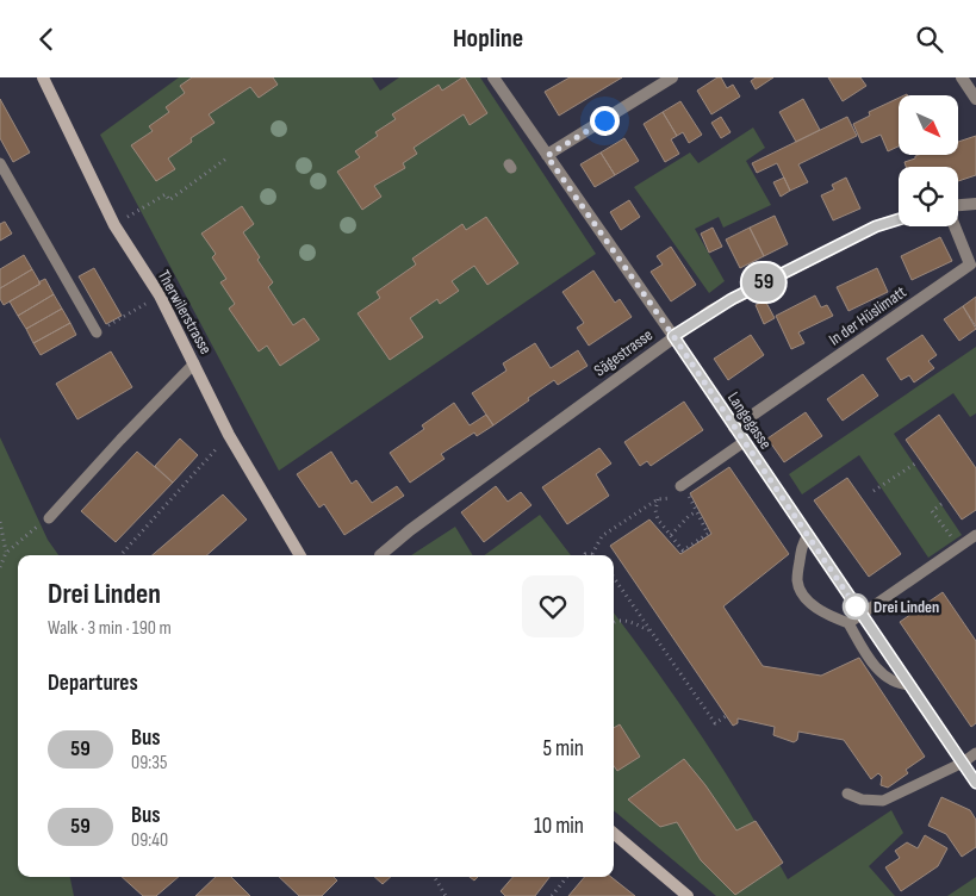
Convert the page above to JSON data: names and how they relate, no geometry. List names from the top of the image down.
{
  "streets": {
    "main road": ["Therwilerstrasse"],
    "street": ["In der Hüslimatt", "Sägestrasse", "Langegasse"]
  },
  "crossings": [
    ["In der Hüslimatt", "Langegasse"],
    ["Sägestrasse", "Langegasse"]
  ],
  "places": ["Drei Linden"],
  "lines": ["bus line 59"],
  "north": "bottom right",
  "page": {
    "header": "Hopline",
    "on_map": "59",
    "heading": [
      ["Drei Linden", "Walk · 3 min · 190 m"],
      "Departures"
    ],
    "list": [
      {
        "mark": "59",
        "name": "Bus",
        "note": "09:35",
        "value": "5 min"
      },
      {
        "mark": "59",
        "name": "Bus",
        "note": "09:40",
        "value": "10 min"
      }
    ]
  }
}
